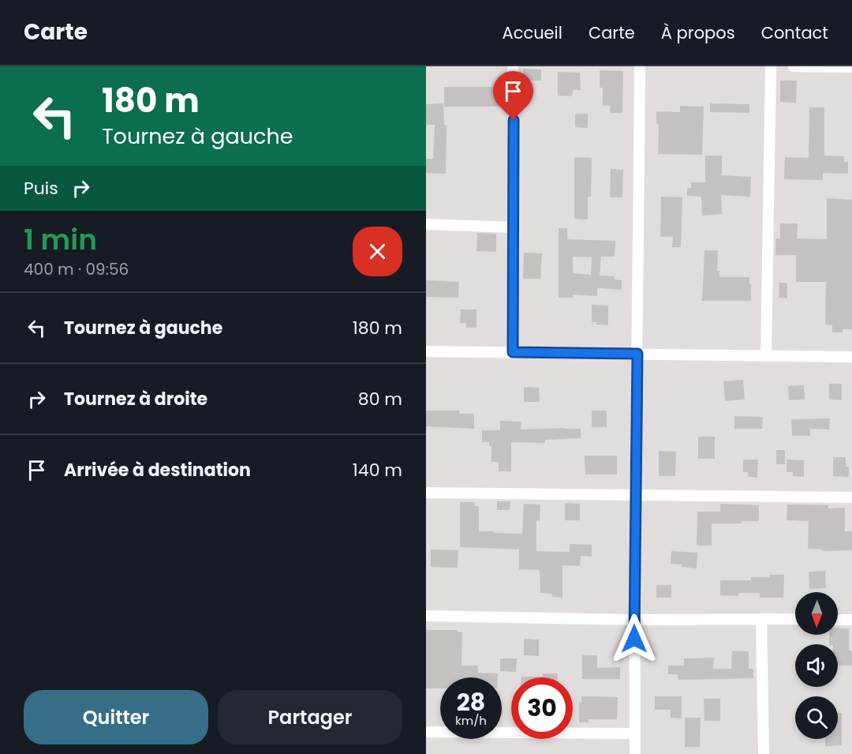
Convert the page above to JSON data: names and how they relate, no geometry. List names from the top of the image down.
{
  "north": "bottom",
  "page": {
    "header": "Carte",
    "nav": [
      "Accueil",
      "Carte",
      "À propos",
      "Contact"
    ],
    "turn": ["180 m", "Tournez à gauche"],
    "then": "Puis",
    "heading": ["1 min", "400 m · 09:56"],
    "list": [
      {
        "name": "Tournez à gauche",
        "value": "180 m"
      },
      {
        "name": "Tournez à droite",
        "value": "80 m"
      },
      {
        "name": "Arrivée à destination",
        "value": "140 m"
      }
    ],
    "speed": "28 km/h",
    "limit": "30",
    "buttons": ["Quitter", "Partager"]
  }
}
